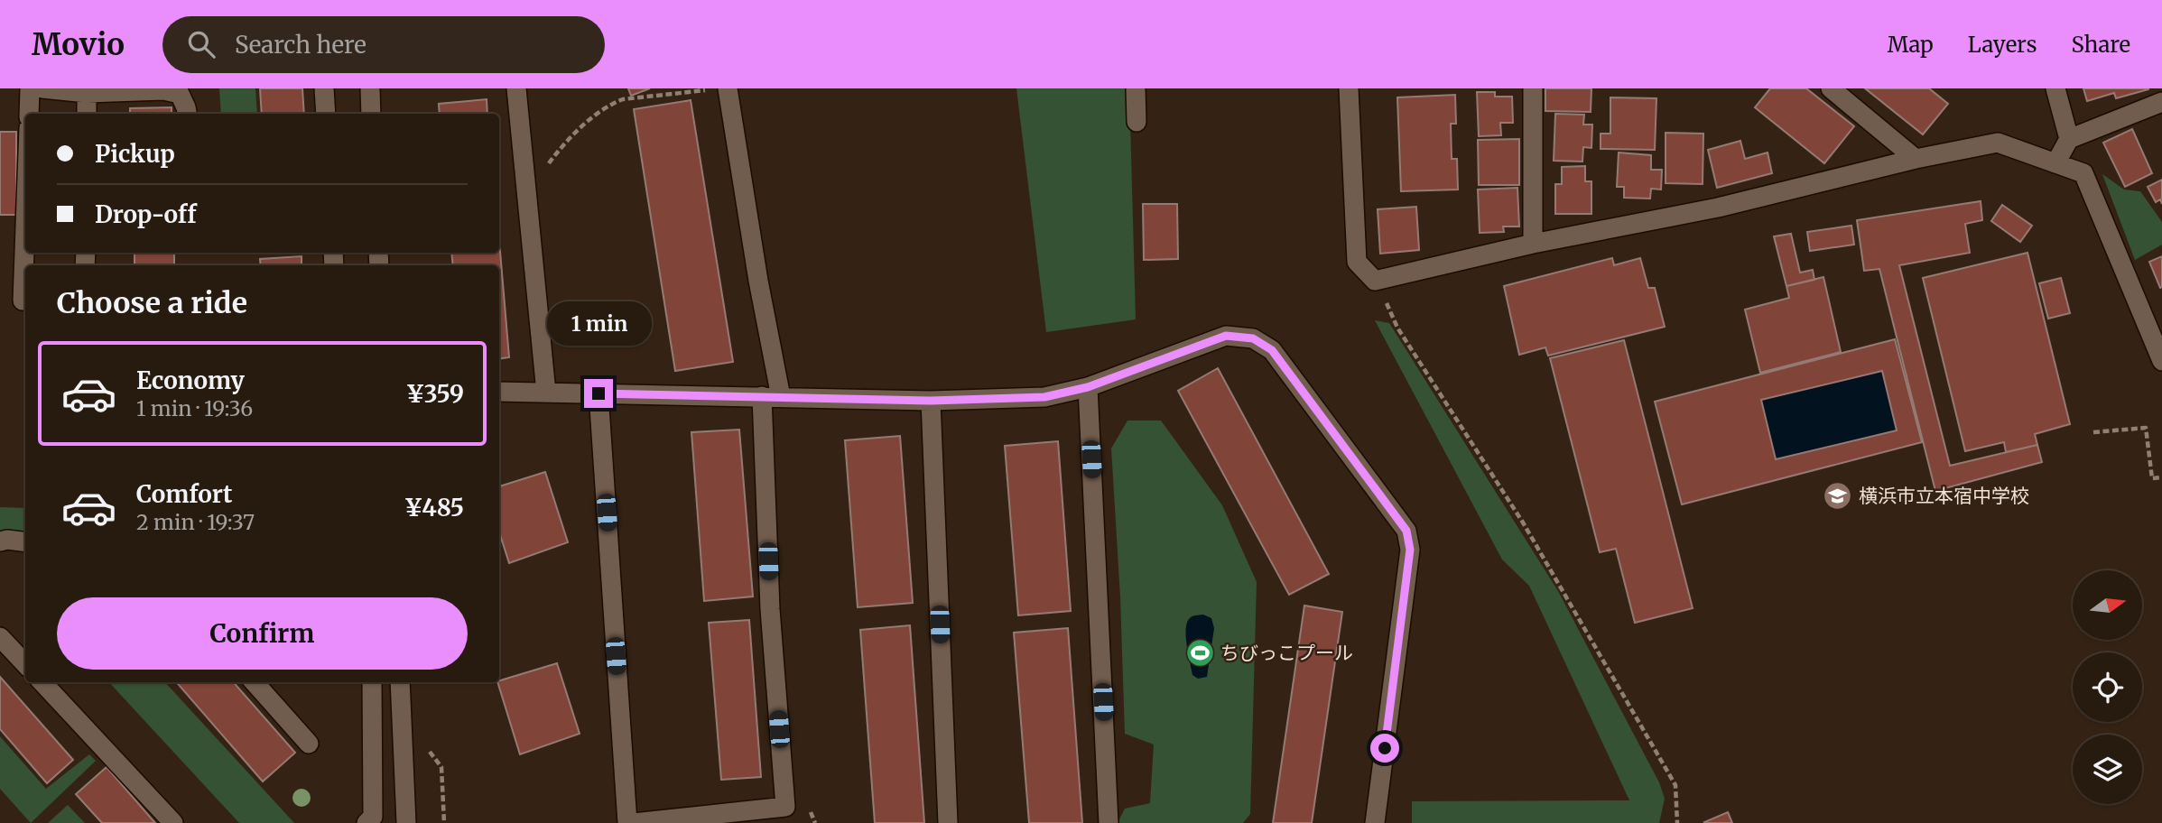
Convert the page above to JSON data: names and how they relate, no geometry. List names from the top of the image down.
{
  "places": {
    "school or university": ["横浜市立本宿中学校"],
    "sports": ["ちびっこプール"]
  },
  "north": "right",
  "page": {
    "header": "Movio",
    "search": "Search here",
    "nav": ["Map", "Layers", "Share"],
    "banner": ["Pickup", "Drop-off"],
    "heading": "Choose a ride",
    "bubble": "1 min",
    "list": [
      {
        "name": "Economy",
        "note": "1 min · 19:36",
        "value": "¥359"
      },
      {
        "name": "Comfort",
        "note": "2 min · 19:37",
        "value": "¥485"
      }
    ],
    "buttons": "Confirm"
  }
}
